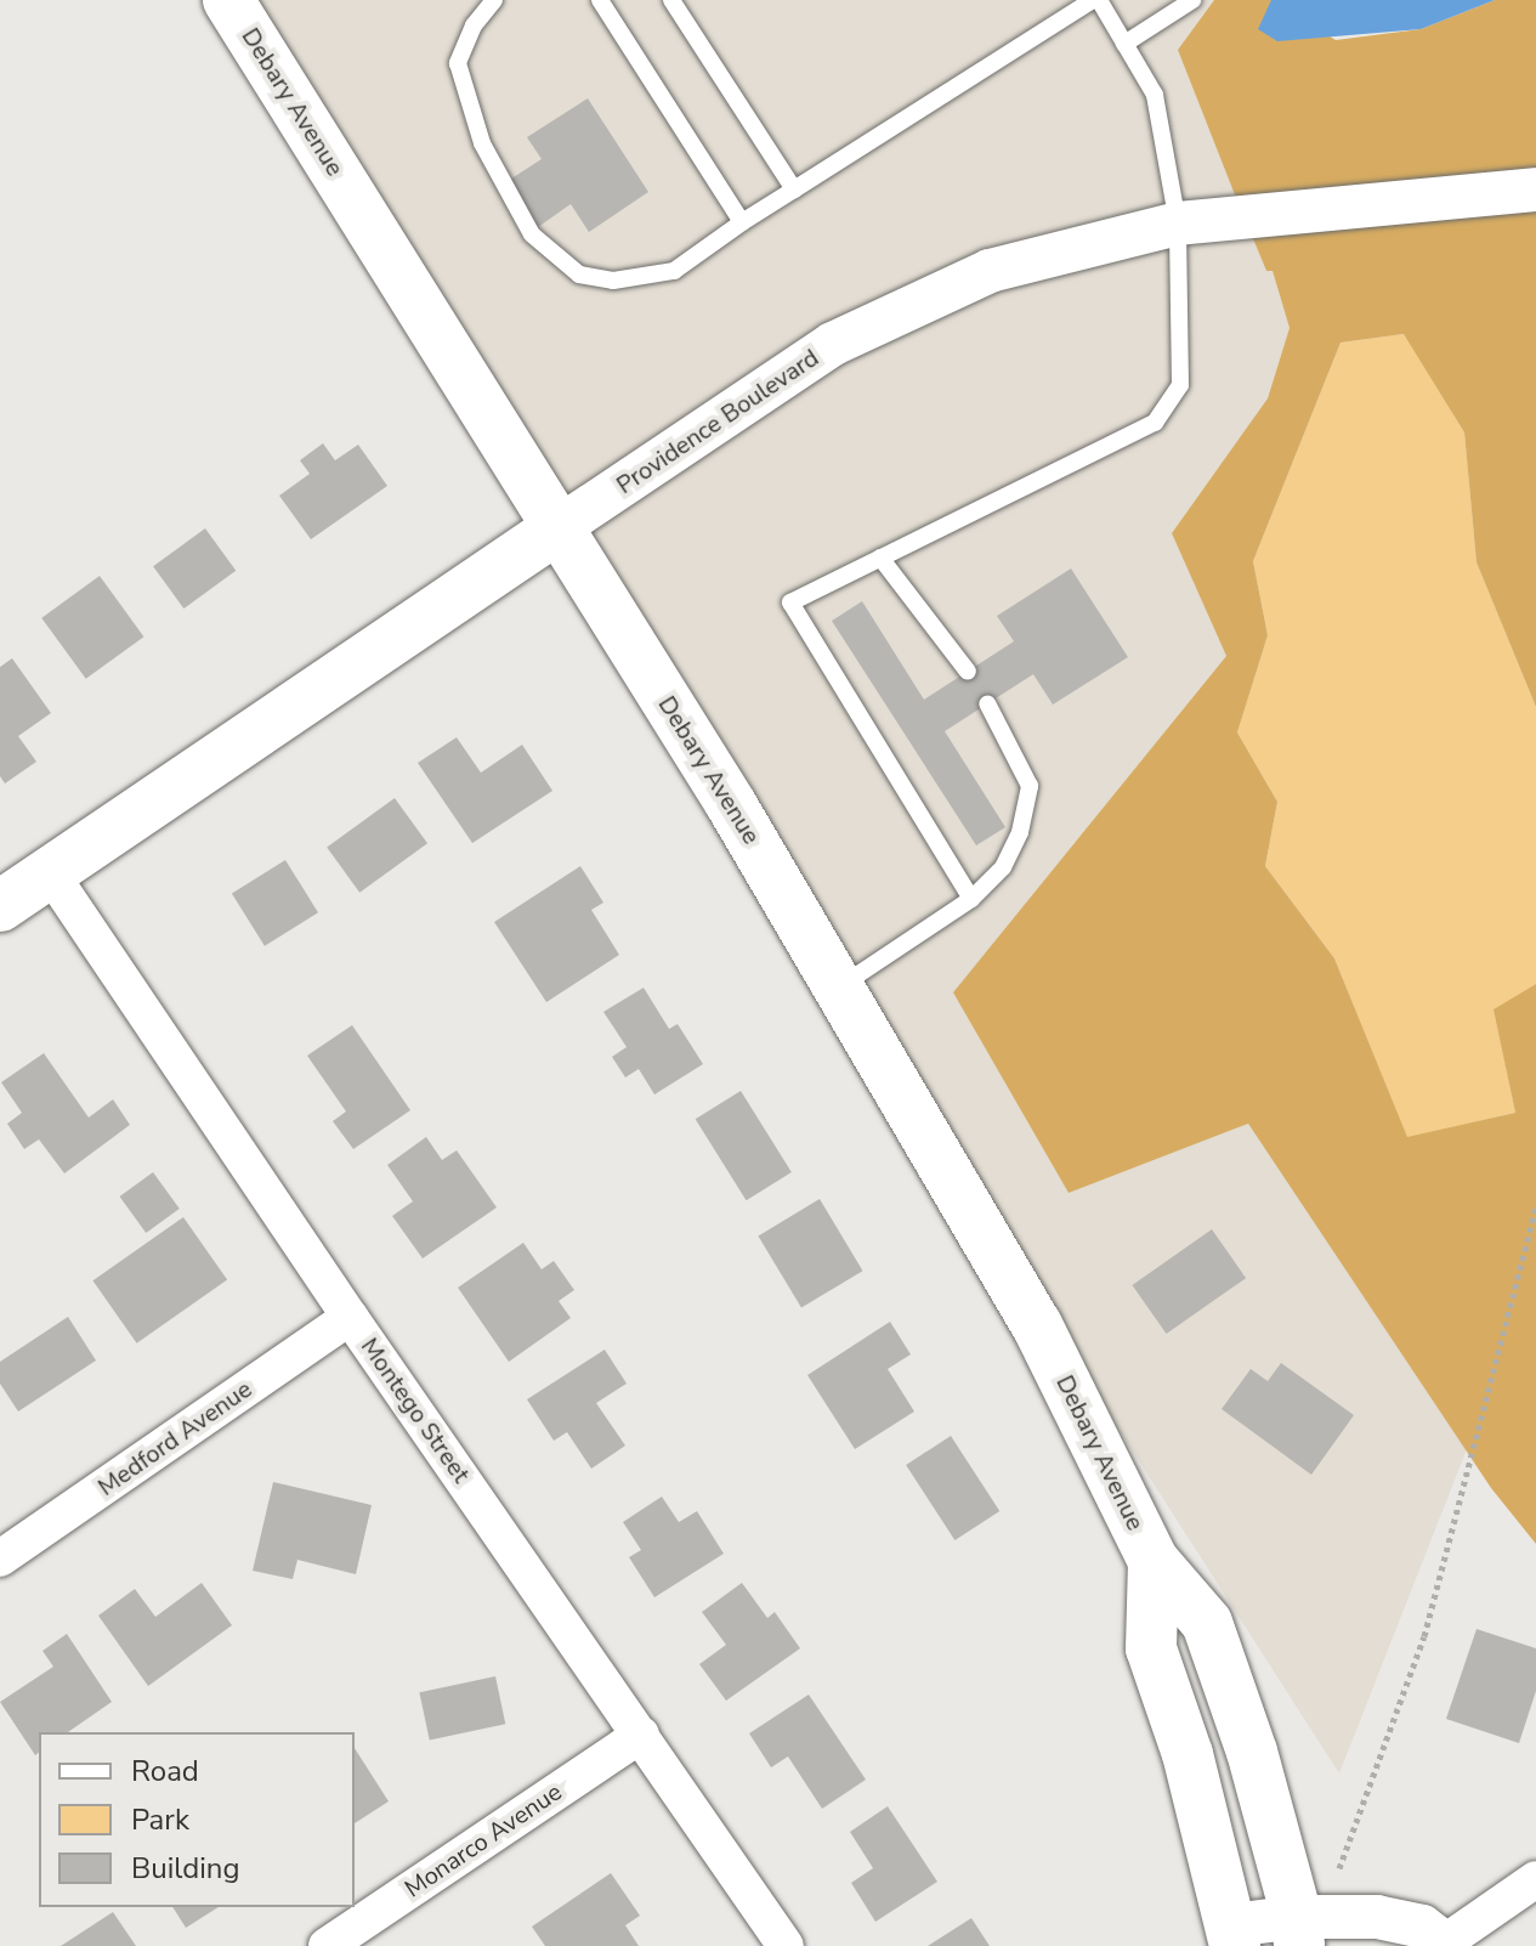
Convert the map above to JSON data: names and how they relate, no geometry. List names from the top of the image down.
{
  "streets": {
    "main road": ["Debary Avenue", "Providence Boulevard"],
    "street": ["Montego Street", "Medford Avenue", "Monarco Avenue"]
  },
  "crossings": [
    ["Debary Avenue", "Providence Boulevard"],
    ["Providence Boulevard", "Montego Street"],
    ["Montego Street", "Medford Avenue"],
    ["Montego Street", "Monarco Avenue"]
  ],
  "legend": ["Road", "Park", "Building"]
}
